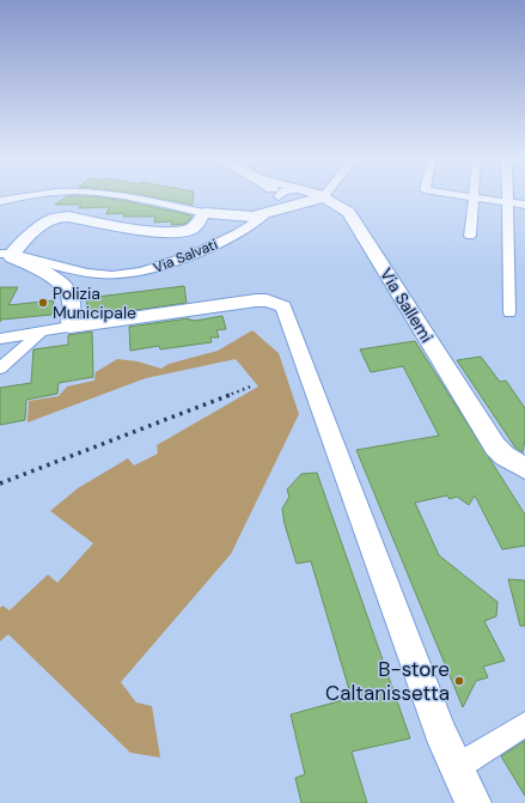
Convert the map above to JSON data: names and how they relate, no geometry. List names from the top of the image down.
{
  "streets": {
    "street": ["Via Salvati", "Via Sallemi"]
  },
  "crossings": [
    ["Via Salvati", "Via Sallemi"]
  ],
  "places": ["Polizia Municipale", "B-store Caltanissetta"]
}
